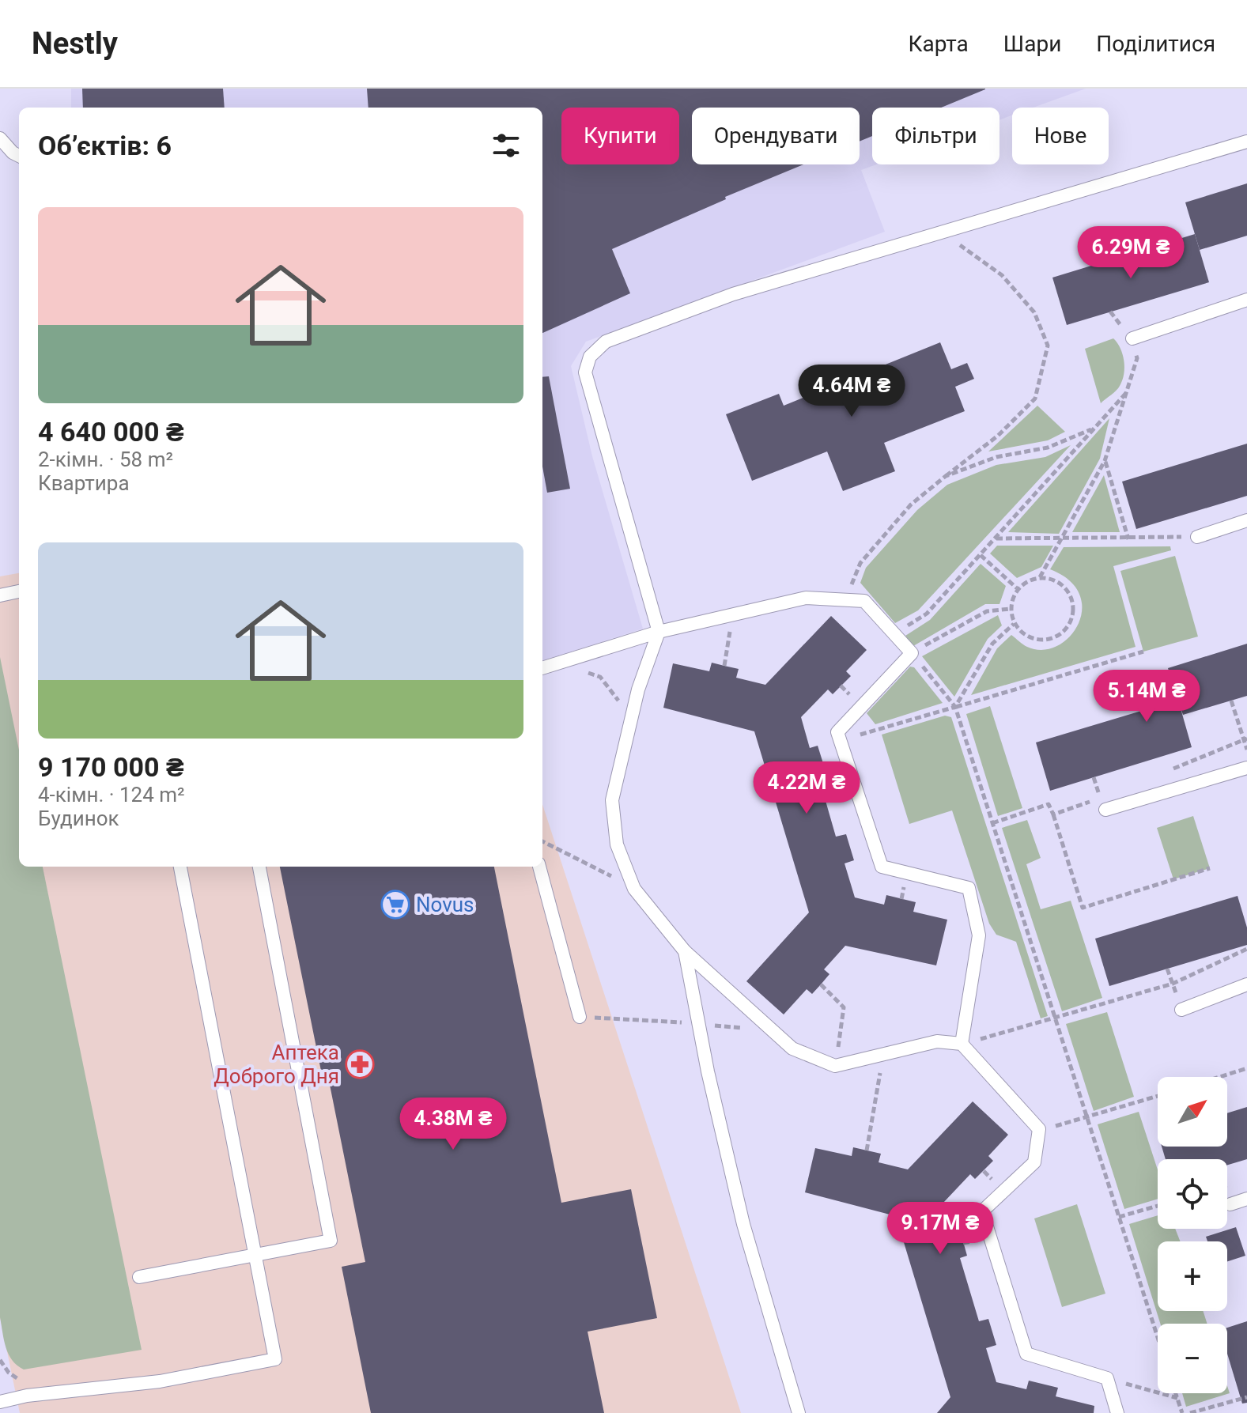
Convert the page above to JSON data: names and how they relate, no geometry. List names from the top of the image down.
{
  "places": {
    "supermarket": ["Novus"],
    "pharmacy": ["Аптека Доброго Дня"]
  },
  "north": "top right",
  "page": {
    "header": "Nestly",
    "nav": ["Карта", "Шари", "Поділитися"],
    "chip": [
      "Купити",
      "Орендувати",
      "Фільтри",
      "Нове"
    ],
    "heading": "Об’єктів: 6",
    "list": [
      {
        "name": "4 640 000 ₴",
        "note": "2-кімн. · 58 m² · Квартира"
      },
      {
        "name": "9 170 000 ₴",
        "note": "4-кімн. · 124 m² · Будинок"
      }
    ],
    "price": [
      "6.29M ₴",
      "4.64M ₴",
      "5.14M ₴",
      "4.22M ₴",
      "4.38M ₴",
      "9.17M ₴"
    ],
    "map_buttons": ["+", "−"]
  }
}
